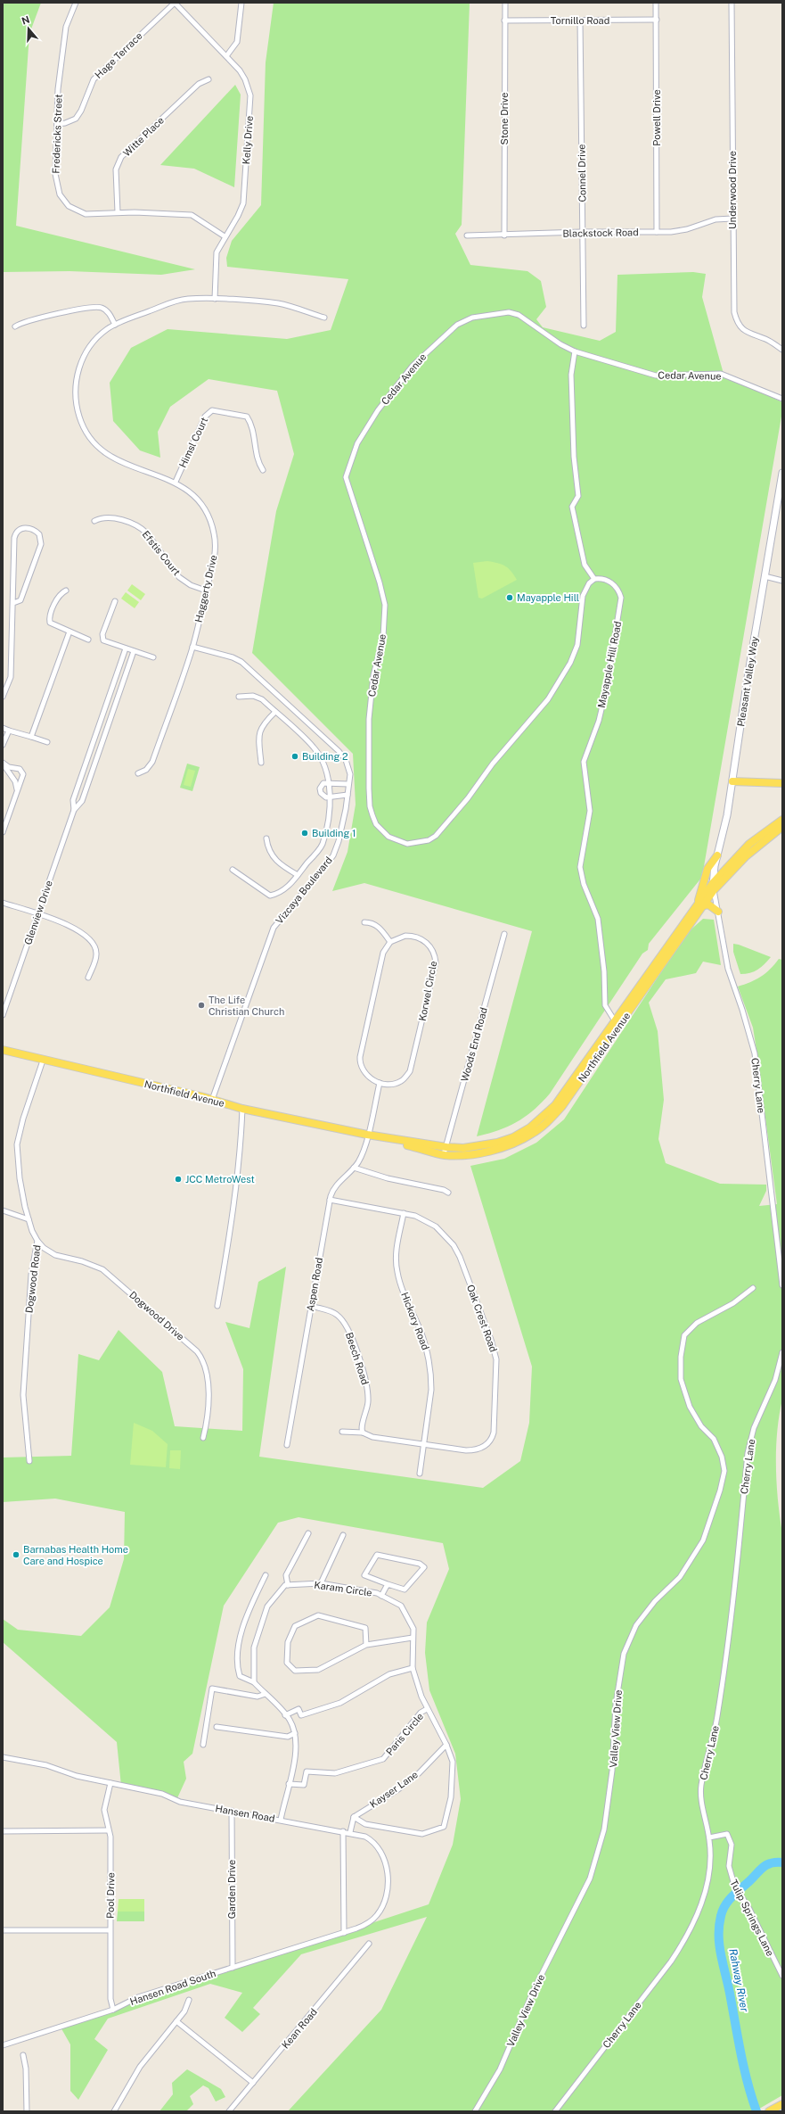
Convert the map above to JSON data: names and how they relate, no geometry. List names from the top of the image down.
{
  "streets": {
    "main road": ["Pleasant Valley Way", "Northfield Avenue"],
    "street": [
      "Tornillo Road",
      "Hage Terrace",
      "Powell Drive",
      "Stone Drive",
      "Fredericks Street",
      "Witte Place",
      "Kelly Drive",
      "Connel Drive",
      "Underwood Drive",
      "Blackstock Road",
      "Cedar Avenue",
      "Himsl Court",
      "Efstis Court",
      "Haggerty Drive",
      "Mayapple Hill Road",
      "Vizcaya Boulevard",
      "Glenview Drive",
      "Korwel Circle",
      "Woods End Road",
      "Cherry Lane",
      "Dogwood Road",
      "Aspen Road",
      "Dogwood Drive",
      "Oak Crest Road",
      "Hickory Road",
      "Beech Road",
      "Karam Circle",
      "Valley View Drive",
      "Paris Circle",
      "Kayser Lane",
      "Hansen Road",
      "Garden Drive",
      "Pool Drive",
      "Tulip Springs Lane",
      "Hansen Road South",
      "Kean Road"
    ]
  },
  "crossings": [
    ["Tornillo Road", "Powell Drive"],
    ["Tornillo Road", "Stone Drive"],
    ["Tornillo Road", "Connel Drive"],
    ["Hage Terrace", "Fredericks Street"],
    ["Hage Terrace", "Kelly Drive"],
    ["Powell Drive", "Blackstock Road"],
    ["Stone Drive", "Blackstock Road"],
    ["Fredericks Street", "Witte Place"],
    ["Fredericks Street", "Kelly Drive"],
    ["Kelly Drive", "Haggerty Drive"],
    ["Connel Drive", "Blackstock Road"],
    ["Underwood Drive", "Blackstock Road"],
    ["Cedar Avenue", "Mayapple Hill Road"],
    ["Himsl Court", "Haggerty Drive"],
    ["Efstis Court", "Haggerty Drive"],
    ["Haggerty Drive", "Vizcaya Boulevard"],
    ["Mayapple Hill Road", "Northfield Avenue"],
    ["Pleasant Valley Way", "Northfield Avenue"],
    ["Pleasant Valley Way", "Cherry Lane"],
    ["Vizcaya Boulevard", "Northfield Avenue"],
    ["Woods End Road", "Northfield Avenue"],
    ["Northfield Avenue", "Cherry Lane"],
    ["Northfield Avenue", "Dogwood Road"],
    ["Northfield Avenue", "Aspen Road"],
    ["Cherry Lane", "Tulip Springs Lane"],
    ["Dogwood Road", "Dogwood Drive"],
    ["Aspen Road", "Oak Crest Road"],
    ["Aspen Road", "Beech Road"],
    ["Oak Crest Road", "Hickory Road"],
    ["Oak Crest Road", "Beech Road"],
    ["Karam Circle", "Paris Circle"],
    ["Karam Circle", "Kayser Lane"],
    ["Hansen Road", "Garden Drive"],
    ["Hansen Road", "Pool Drive"],
    ["Hansen Road", "Hansen Road South"],
    ["Garden Drive", "Hansen Road South"],
    ["Pool Drive", "Hansen Road South"]
  ],
  "water": ["Rahway River"],
  "places": [
    "Mayapple Hill",
    "Building 2",
    "Building 1",
    "The Life Christian Church",
    "JCC MetroWest",
    "Barnabas Health Home Care and Hospice"
  ],
  "north": "top"
}
